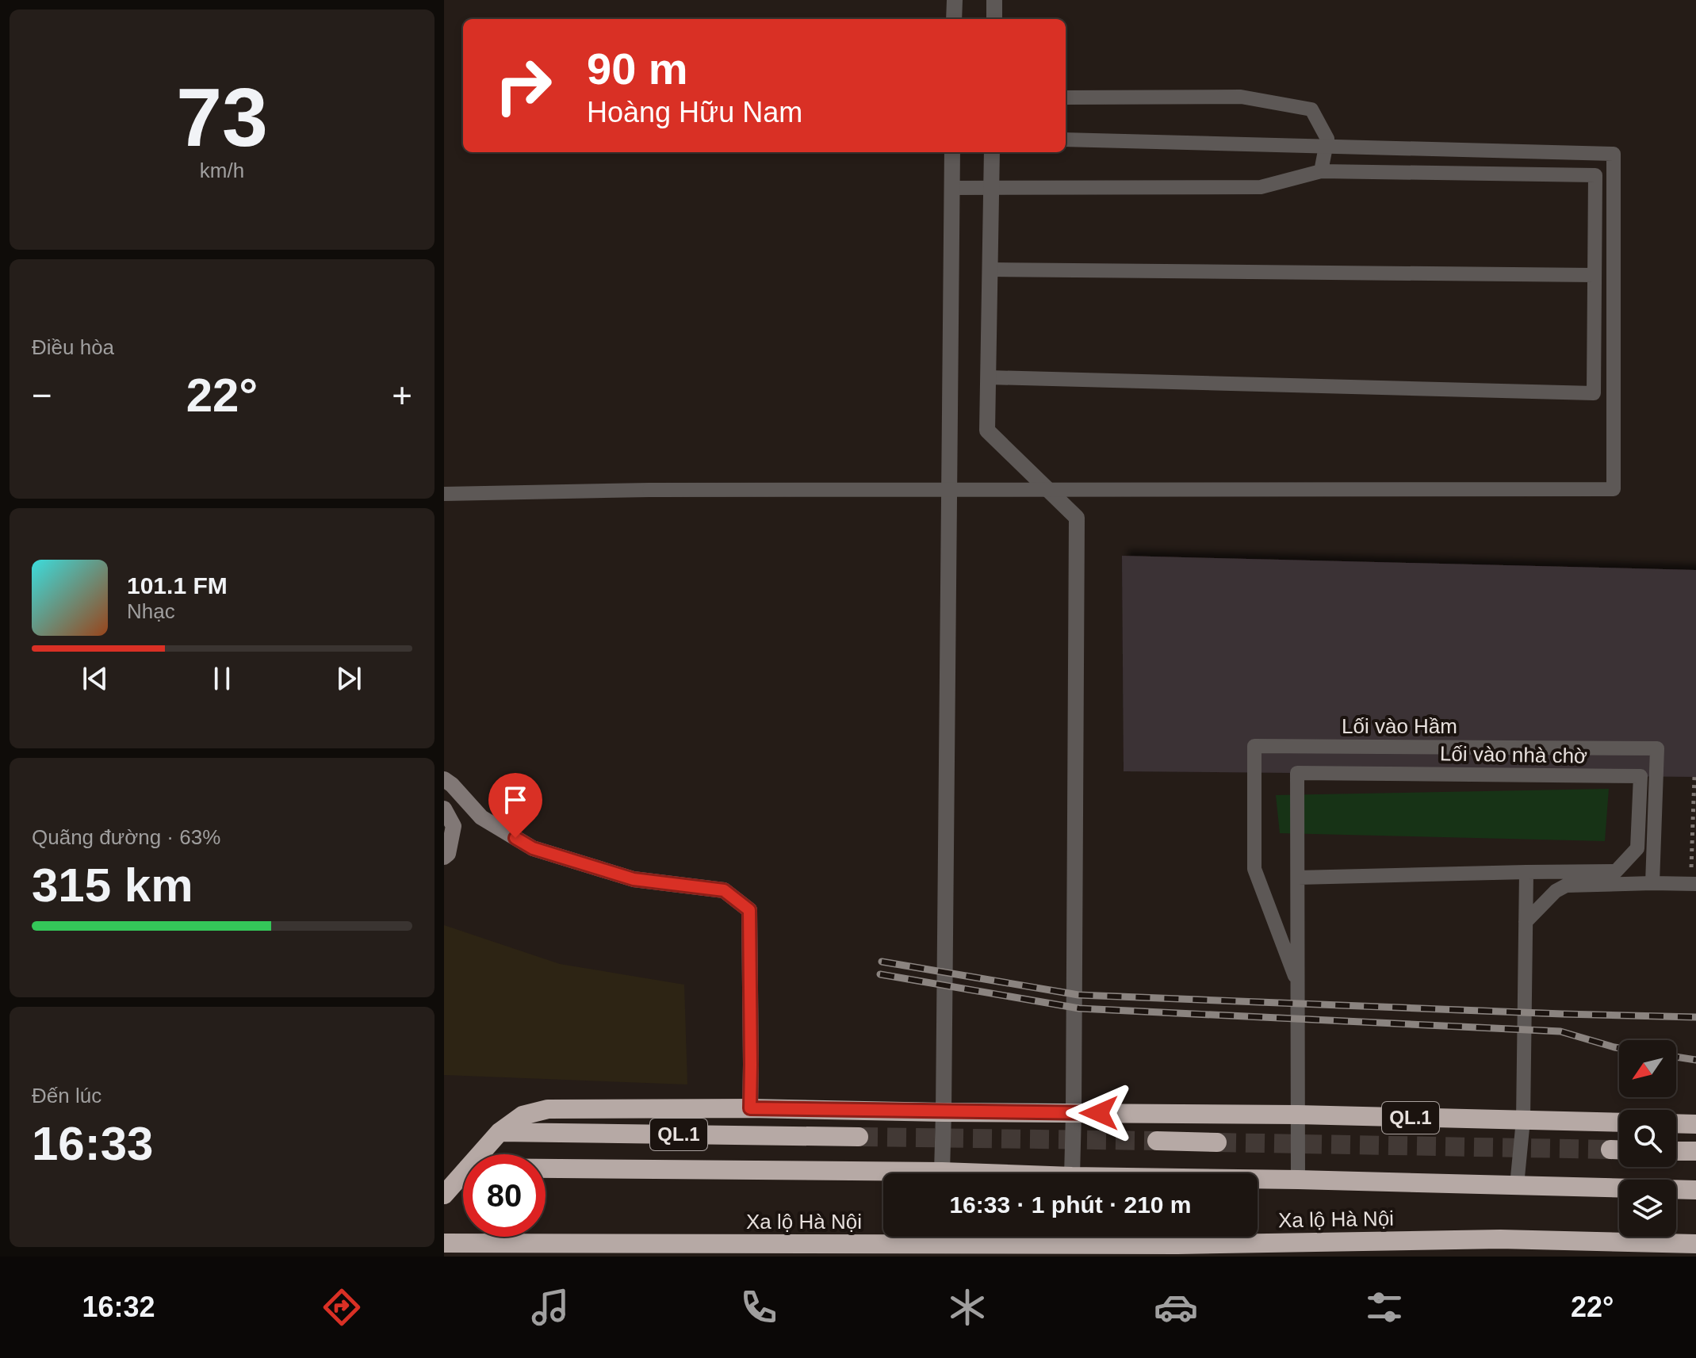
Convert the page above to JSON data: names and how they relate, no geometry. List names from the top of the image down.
{
  "streets": {
    "highway": ["QL.1", "Xa lộ Hà Nội"],
    "lane": ["Lối vào Hầm", "Lối vào nhà chờ"]
  },
  "north": "bottom left",
  "page": {
    "tile": [
      ["73", "km/h"],
      "Điều hòa",
      ["Quãng đường · 63%", "315 km"],
      ["Đến lúc", "16:33"]
    ],
    "turn": ["90 m", "Hoàng Hữu Nam"],
    "heat": ["−", "22°", "+"],
    "song": ["101.1 FM", "Nhạc"],
    "limit": "80",
    "trip": "16:33 · 1 phút · 210 m",
    "tabs": ["16:32", "22°"]
  }
}
